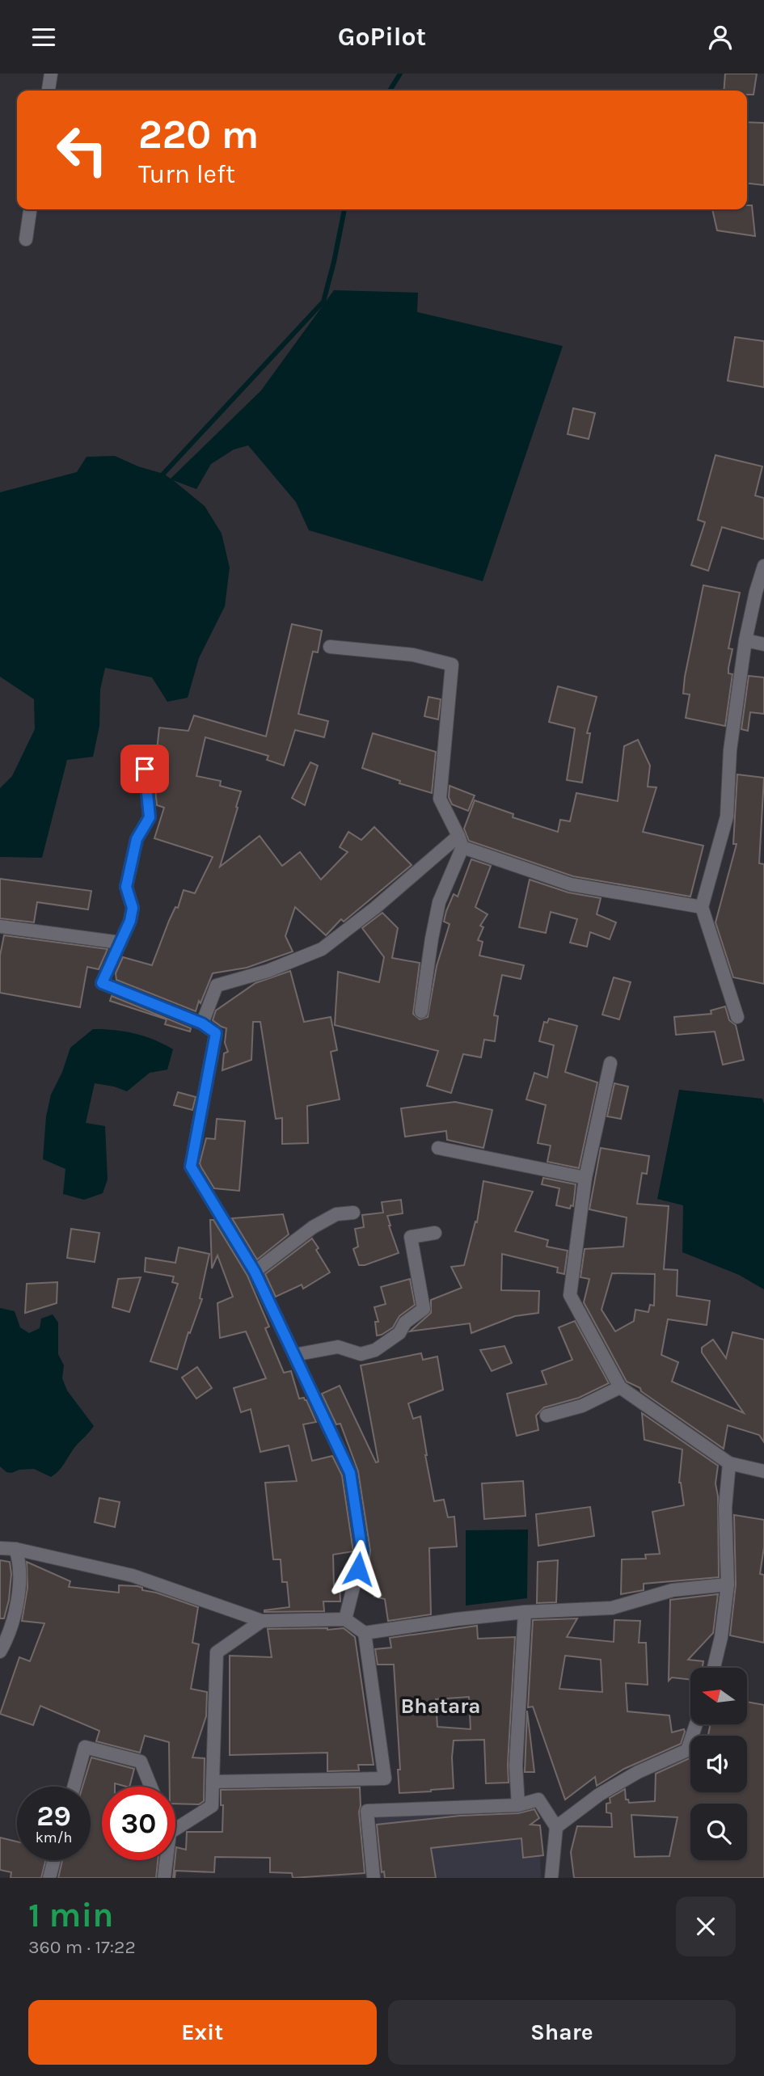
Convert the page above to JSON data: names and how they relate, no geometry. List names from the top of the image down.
{
  "districts": ["Bhatara"],
  "north": "left",
  "page": {
    "header": "GoPilot",
    "turn": ["220 m", "Turn left"],
    "speed": "29 km/h",
    "limit": "30",
    "heading": ["1 min", "360 m · 17:22"],
    "buttons": ["Exit", "Share"]
  }
}
